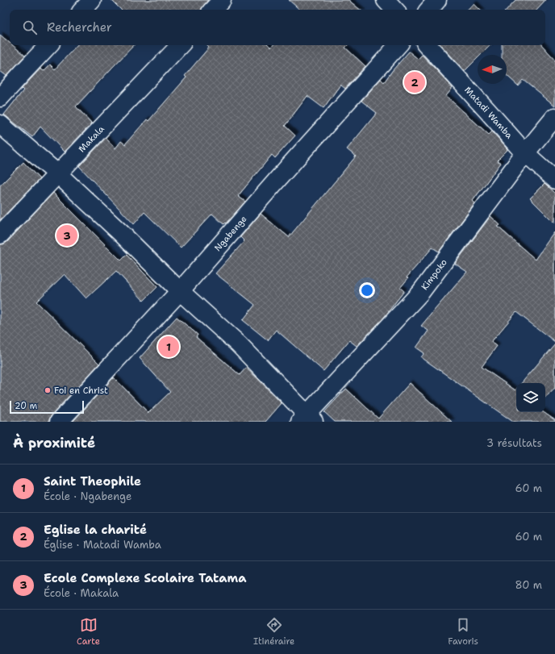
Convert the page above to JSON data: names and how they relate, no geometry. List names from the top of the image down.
{
  "streets": {
    "street": [
      "Matadi Wamba",
      "Makala",
      "Ngabenge",
      "Kimpoko"
    ]
  },
  "crossings": [
    ["Matadi Wamba", "Kimpoko"]
  ],
  "places": ["Foi en Christ"],
  "scale_bar": "20 m",
  "north": "left",
  "page": {
    "search": "Rechercher",
    "pins": ["2", "3", "1"],
    "scale": "20 m",
    "heading": ["À proximité", "3 résultats"],
    "list": [
      {
        "mark": "1",
        "name": "Saint Theophile",
        "note": "École · Ngabenge",
        "value": "60 m"
      },
      {
        "mark": "2",
        "name": "Eglise la charité",
        "note": "Église · Matadi Wamba",
        "value": "60 m"
      },
      {
        "mark": "3",
        "name": "Ecole Complexe Scolaire Tatama",
        "note": "École · Makala",
        "value": "80 m"
      }
    ],
    "nav": ["Carte", "Itinéraire", "Favoris"]
  }
}
